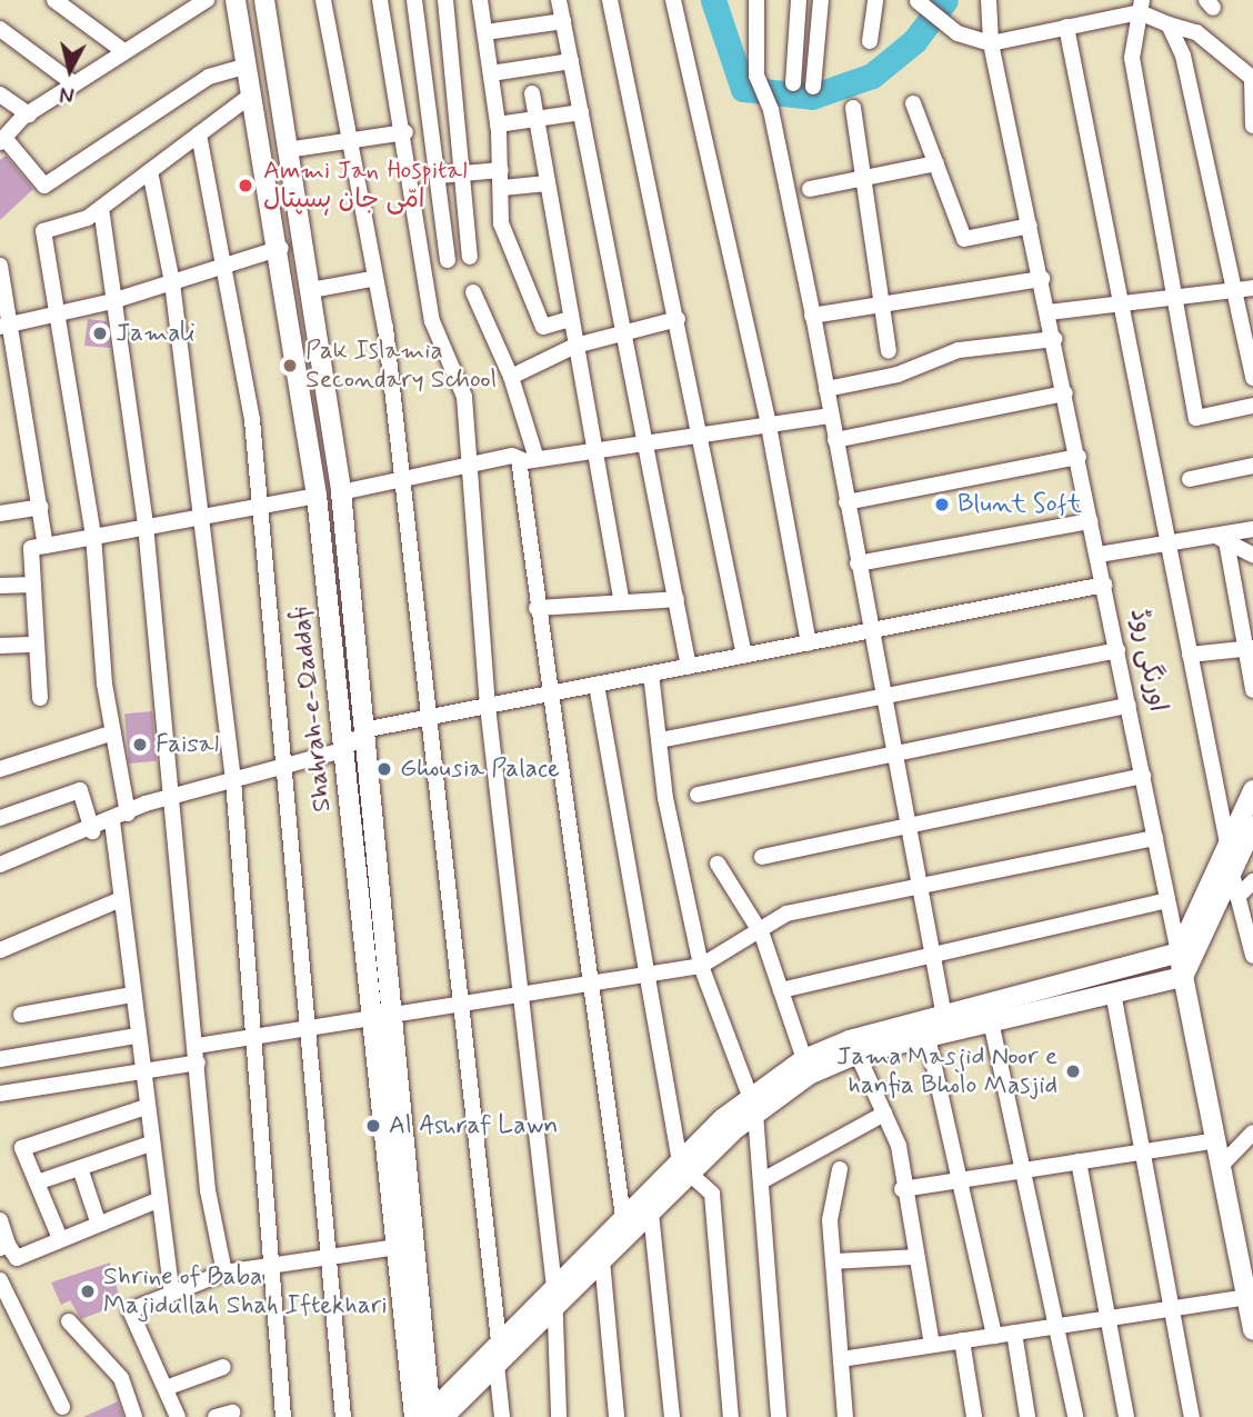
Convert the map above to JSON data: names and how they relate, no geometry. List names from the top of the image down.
{
  "streets": {
    "main road": ["اورنگی روڈ", "Shahrah-e-Qaddafi"]
  },
  "places": [
    "Ammi Jan Hospital امّی جان ہسپتال",
    "Jamali",
    "Pak Islamia Secondary School",
    "Blunt Soft",
    "Faisal",
    "Ghousia Palace",
    "Jama Masjid Noor e hanfia Bholo Masjid",
    "Al Ashraf Lawn",
    "Shrine of Baba Majidullah Shah Iftekhari"
  ],
  "north": "bottom"
}
